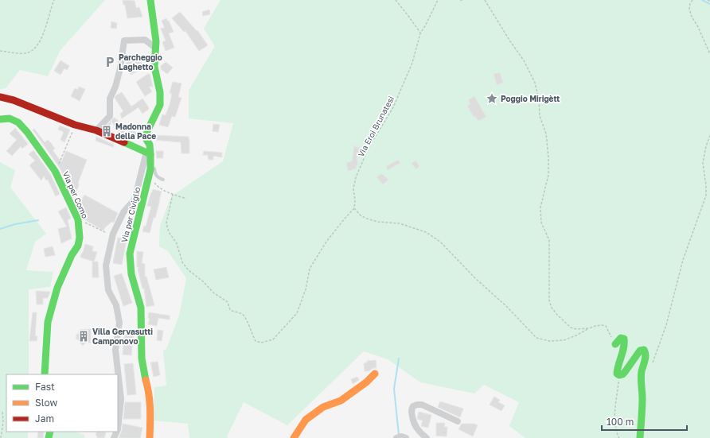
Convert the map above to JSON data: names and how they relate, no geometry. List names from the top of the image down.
{
  "streets": {
    "street": ["Via per Como", "Via per Civiglio"],
    "path": ["Via Eroi Brunatesi"]
  },
  "places": {
    "parking": ["Parcheggio Laghetto"],
    "place": ["Poggio Mirigètt"],
    "building": ["Madonna della Pace", "Villa Gervasutti Camponovo"]
  },
  "legend": ["Fast", "Slow", "Jam"],
  "scale_bar": "100 m"
}
